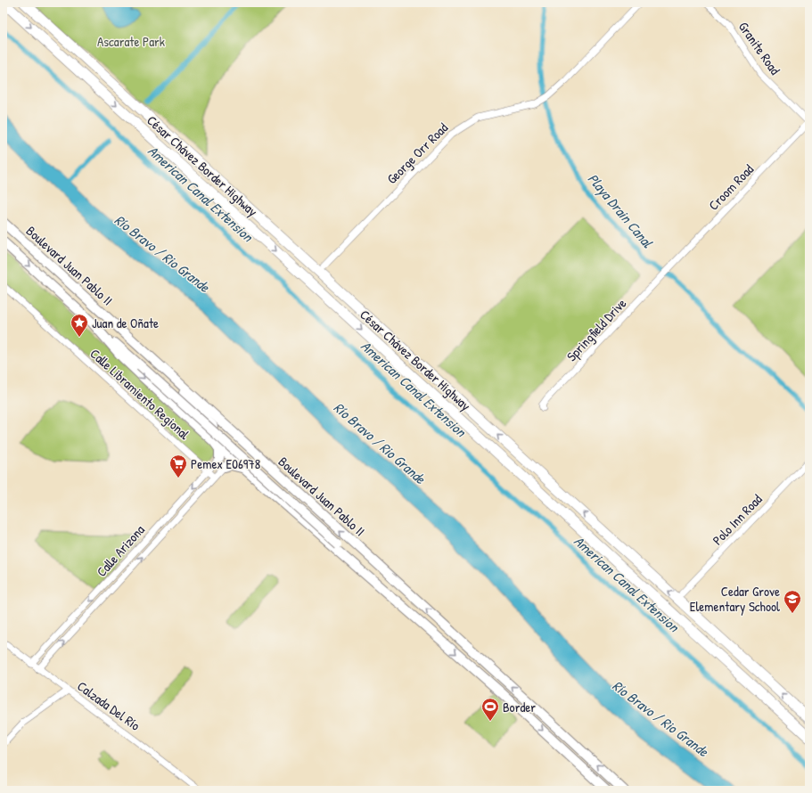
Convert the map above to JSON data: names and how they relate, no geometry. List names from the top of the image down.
{
  "streets": {
    "highway": ["César Chávez Border Highway", "Boulevard Juan Pablo II"],
    "street": [
      "Granite Road",
      "George Orr Road",
      "Croom Road",
      "Springfield Drive",
      "Calle Libramiento Regional",
      "Polo Inn Road",
      "Calle Arizona",
      "Calzada Del Río"
    ]
  },
  "crossings": [
    ["Granite Road", "Croom Road"],
    ["Croom Road", "Springfield Drive"],
    ["Calle Libramiento Regional", "Calle Arizona"],
    ["Calle Arizona", "Calzada Del Río"]
  ],
  "water": ["American Canal Extension", "Playa Drain Canal", "Río Bravo / Rio Grande"],
  "parks": ["Ascarate Park"],
  "places": {
    "place": ["Juan de Oñate"],
    "supermarket": ["Pemex E06978"],
    "school or university": ["Cedar Grove Elementary School"],
    "sports": ["Border"]
  }
}
